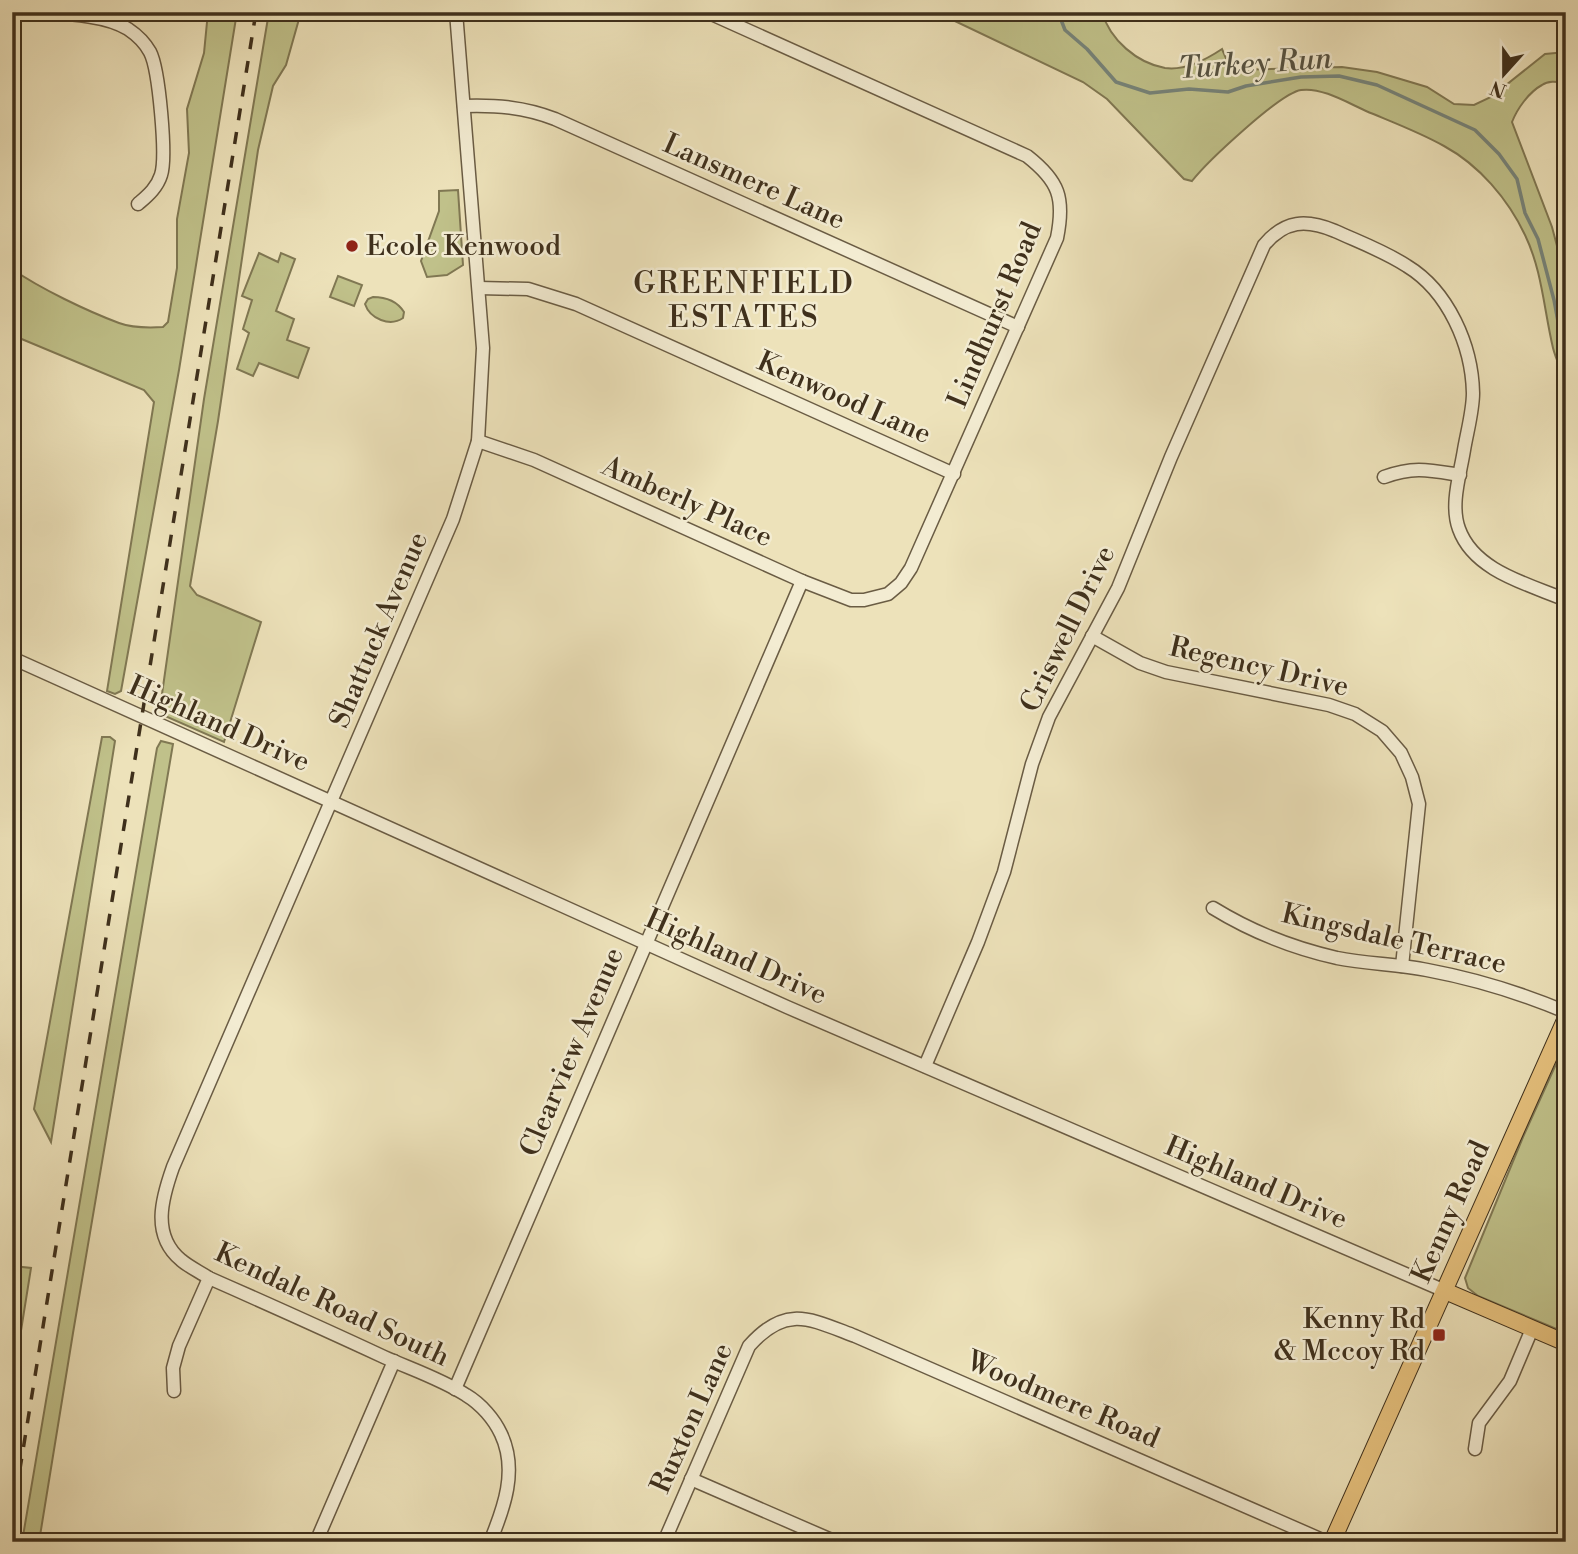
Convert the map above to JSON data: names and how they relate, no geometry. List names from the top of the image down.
{
  "streets": {
    "main road": ["Kenny Road"],
    "street": [
      "Lansmere Lane",
      "Lindhurst Road",
      "Kenwood Lane",
      "Amberly Place",
      "Criswell Drive",
      "Shattuck Avenue",
      "Regency Drive",
      "Highland Drive",
      "Kingsdale Terrace",
      "Clearview Avenue",
      "Kendale Road South",
      "Woodmere Road",
      "Ruxton Lane"
    ]
  },
  "crossings": [
    ["Lansmere Lane", "Lindhurst Road"],
    ["Lansmere Lane", "Shattuck Avenue"],
    ["Lindhurst Road", "Kenwood Lane"],
    ["Lindhurst Road", "Amberly Place"],
    ["Kenwood Lane", "Shattuck Avenue"],
    ["Amberly Place", "Shattuck Avenue"],
    ["Amberly Place", "Clearview Avenue"],
    ["Criswell Drive", "Regency Drive"],
    ["Criswell Drive", "Highland Drive"],
    ["Shattuck Avenue", "Highland Drive"],
    ["Shattuck Avenue", "Kendale Road South"],
    ["Regency Drive", "Kingsdale Terrace"],
    ["Highland Drive", "Clearview Avenue"],
    ["Highland Drive", "Kenny Road"],
    ["Clearview Avenue", "Kendale Road South"],
    ["Kenny Road", "Woodmere Road"],
    ["Woodmere Road", "Ruxton Lane"]
  ],
  "districts": ["GREENFIELD ESTATES"],
  "water": ["Turkey Run"],
  "places": {
    "other": ["Ecole Kenwood"],
    "transit": ["Kenny Rd & Mccoy Rd"]
  },
  "north": "bottom"
}
